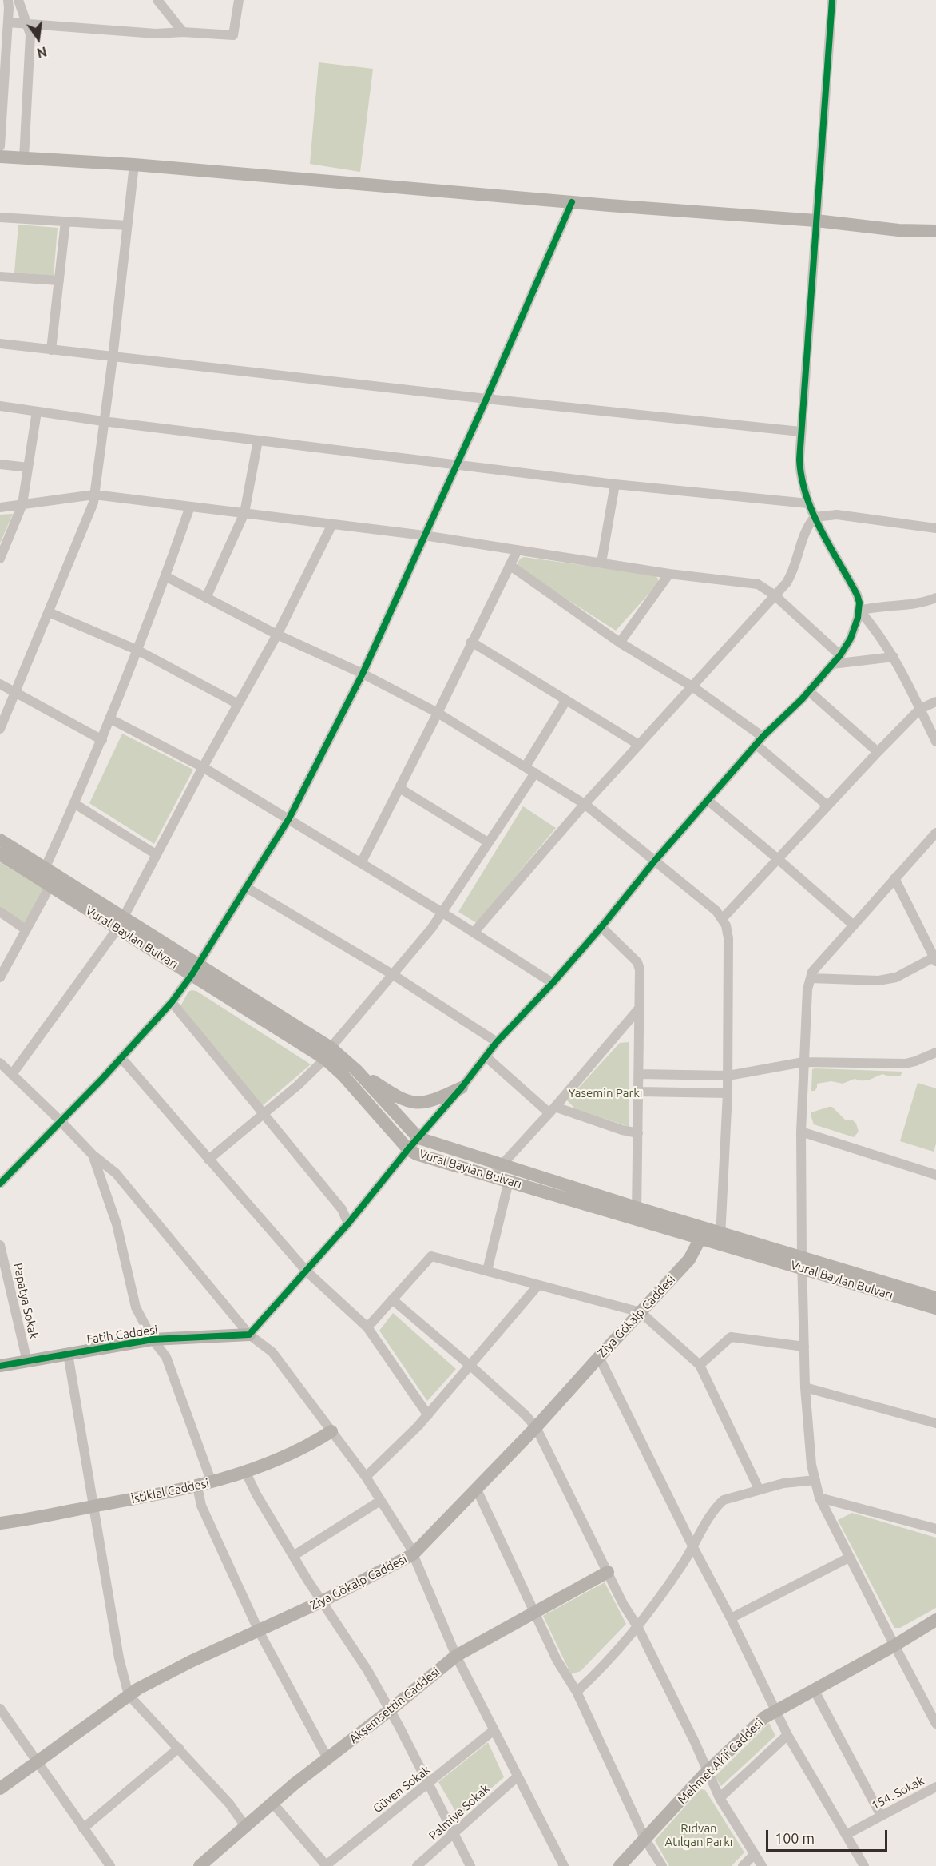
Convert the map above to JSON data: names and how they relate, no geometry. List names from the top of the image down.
{
  "streets": {
    "street": [
      "Vural Baylan Bulvarı",
      "Papatya Sokak",
      "Ziya Gökalp Caddesi",
      "Fatih Caddesi",
      "İstiklal Caddesi",
      "Akşemsettin Caddesi",
      "Mehmet Akif Caddesi",
      "Güven Sokak",
      "154. Sokak",
      "Palmiye Sokak"
    ]
  },
  "crossings": [
    ["Vural Baylan Bulvarı", "Ziya Gökalp Caddesi"],
    ["Papatya Sokak", "Fatih Caddesi"]
  ],
  "parks": ["Yasemin Parkı", "Rıdvan Atılgan Parkı"],
  "scale_bar": "100 m",
  "north": "bottom"
}
